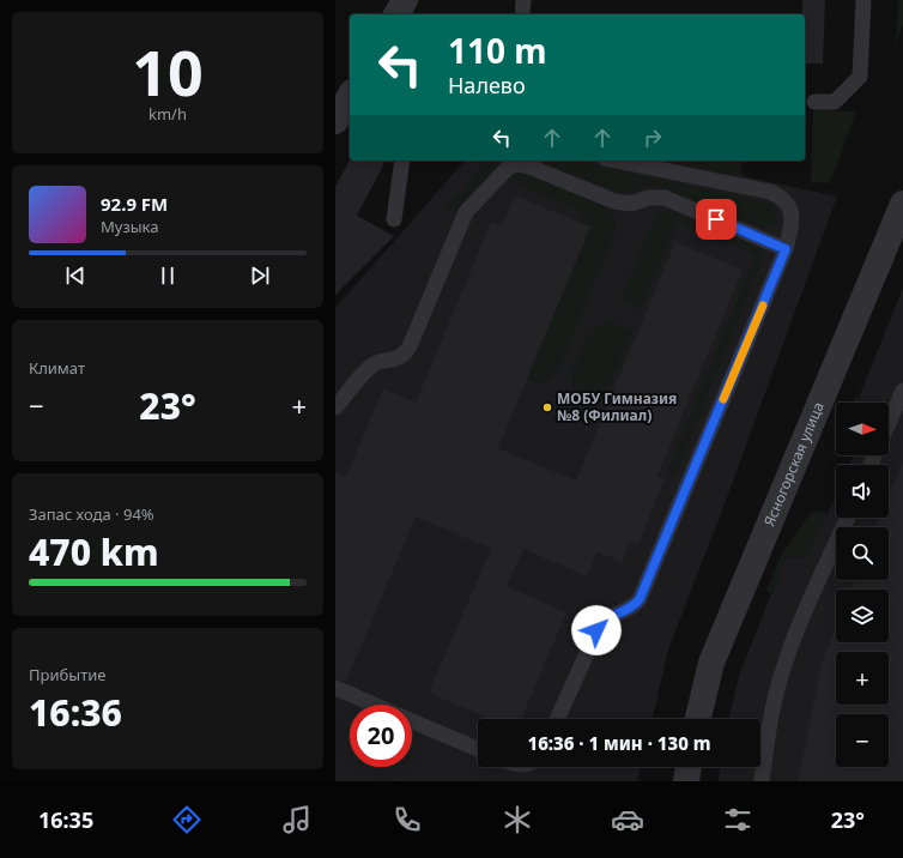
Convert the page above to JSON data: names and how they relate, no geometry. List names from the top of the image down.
{
  "streets": {
    "street": ["Ясногорская улица"]
  },
  "places": ["МОБУ Гимназия №8 (Филиал)"],
  "north": "right",
  "page": {
    "tile": [
      ["10", "km/h"],
      "Климат",
      ["Запас хода · 94%", "470 km"],
      ["Прибытие", "16:36"]
    ],
    "turn": ["110 m", "Налево"],
    "song": ["92.9 FM", "Музыка"],
    "heat": ["−", "23°", "+"],
    "map_buttons": ["+", "−"],
    "limit": "20",
    "trip": "16:36 · 1 мин · 130 m",
    "tabs": ["16:35", "23°"]
  }
}
